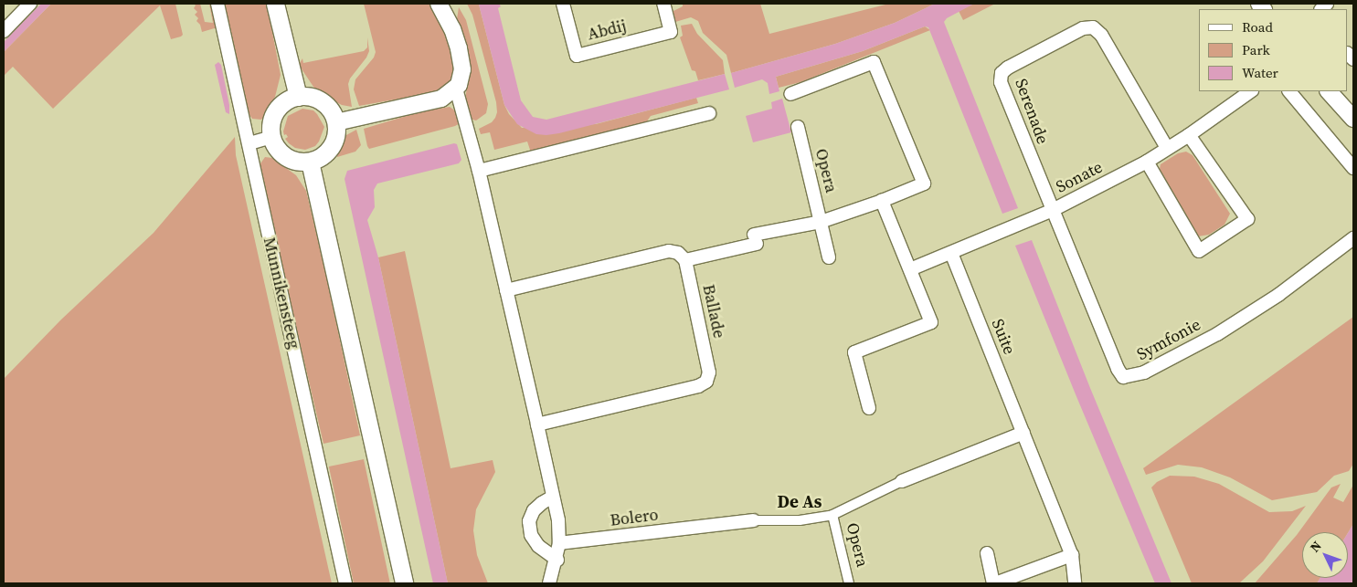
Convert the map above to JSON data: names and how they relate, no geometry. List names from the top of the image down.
{
  "streets": {
    "street": [
      "Abdij",
      "Serenade",
      "Opera",
      "Sonate",
      "Munnikensteeg",
      "Ballade",
      "Suite",
      "Symfonie",
      "Bolero"
    ]
  },
  "crossings": [
    ["Serenade", "Sonate"],
    ["Serenade", "Symfonie"],
    ["Opera", "Bolero"],
    ["Sonate", "Suite"],
    ["Sonate", "Symfonie"]
  ],
  "districts": ["De As"],
  "legend": ["Road", "Park", "Water"],
  "north": "top left"
}
